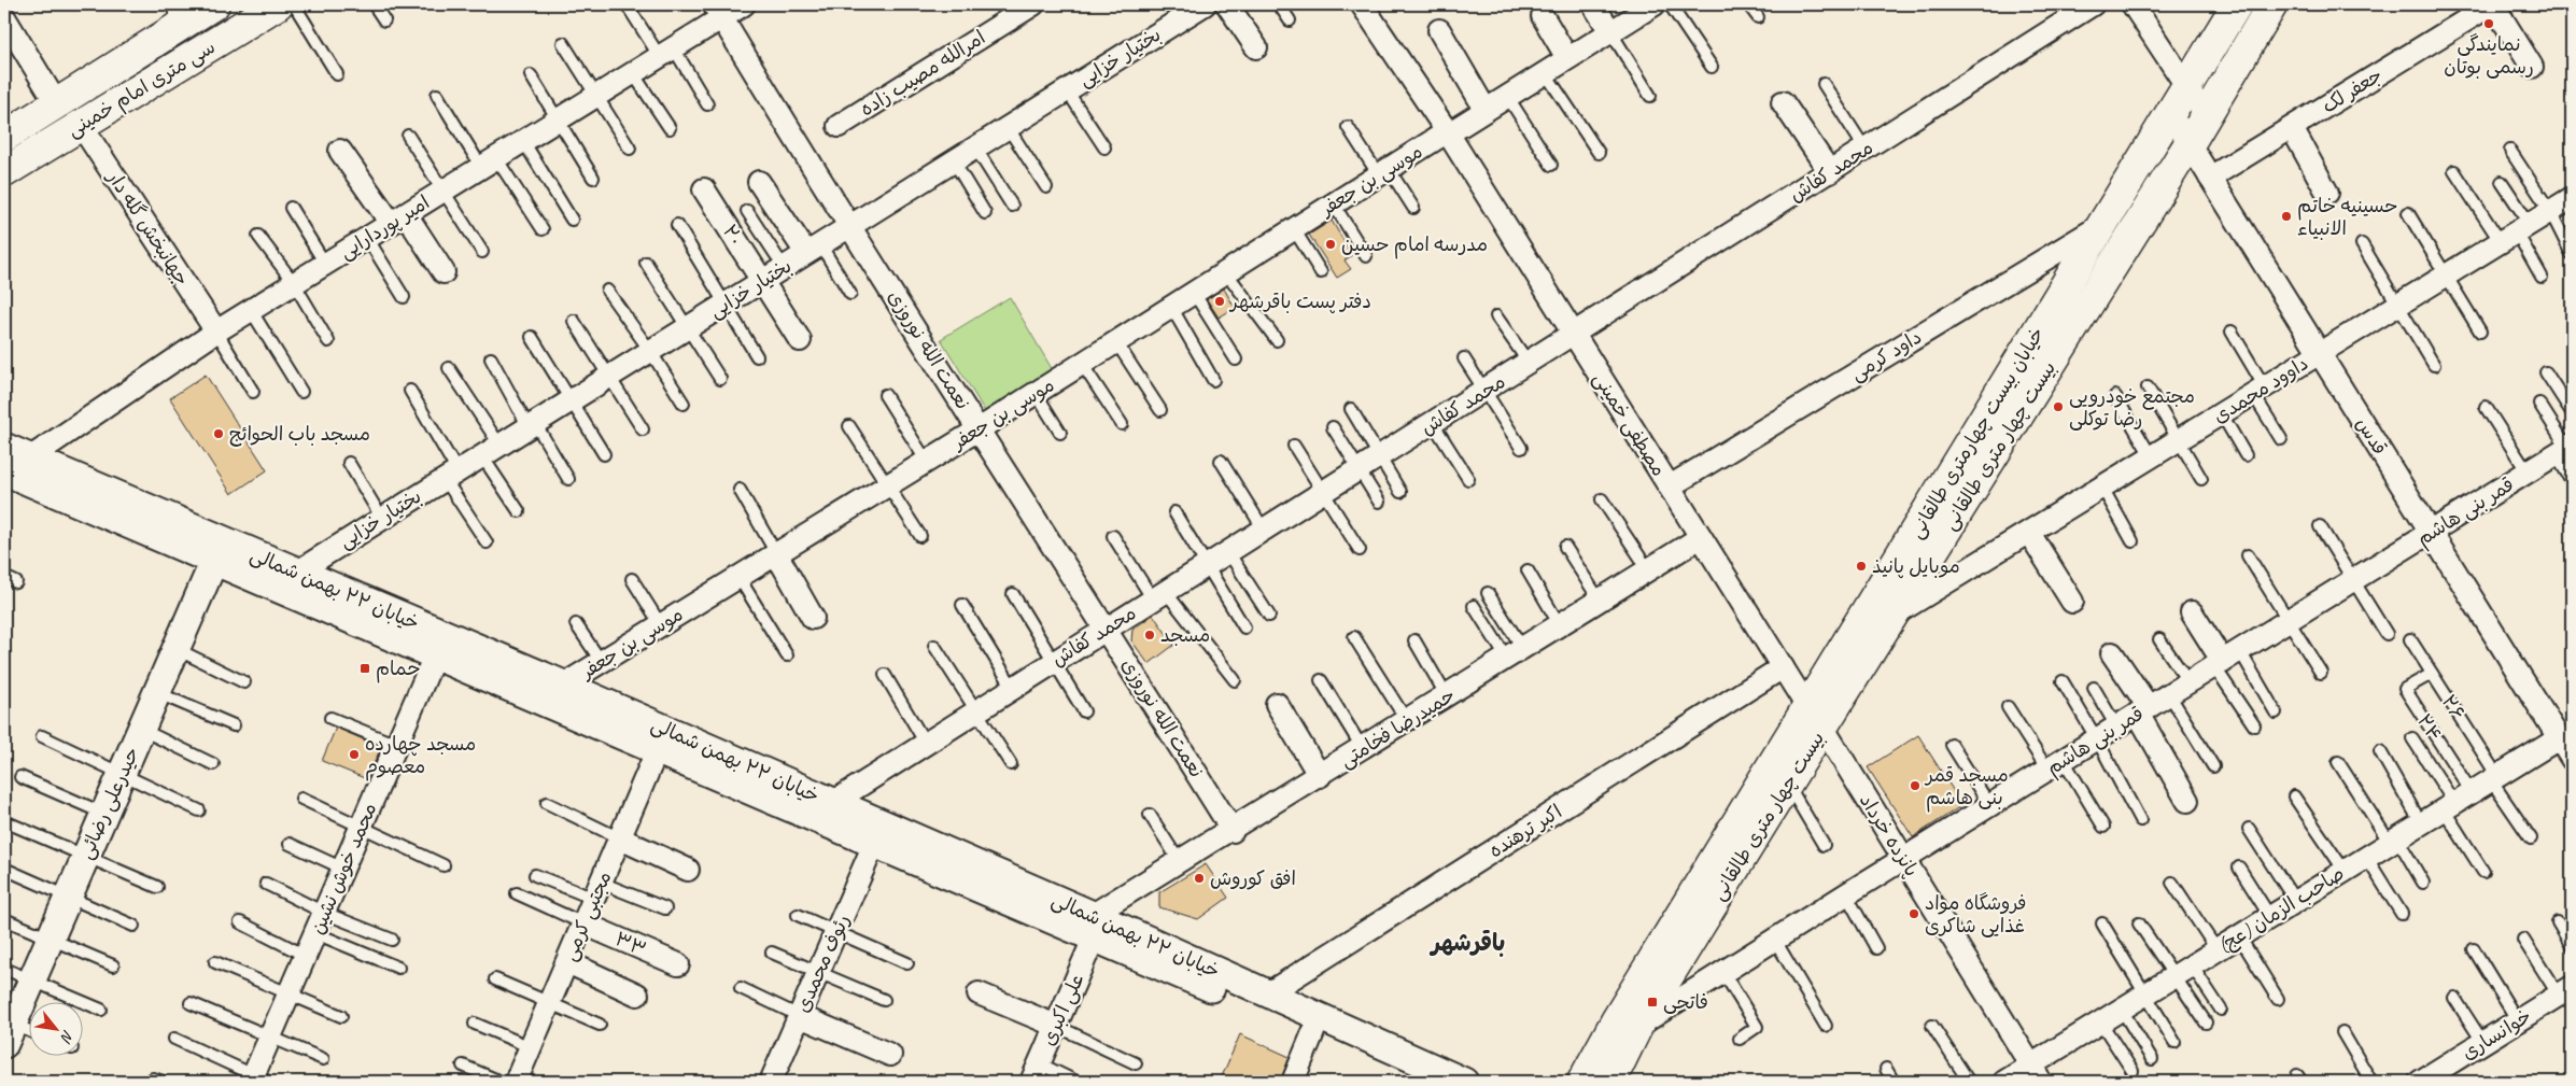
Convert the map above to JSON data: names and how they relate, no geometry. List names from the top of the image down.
{
  "streets": {
    "main road": ["سی متری امام خمینی", "خیابان بیست چهارمتری طالقانی", "بیست چهار متری طالقانی"],
    "street": [
      "بختیار خزایی",
      "امرالله مصیب زاده",
      "جعفر لک",
      "محمد کفاش",
      "موسی بن جعفر",
      "امیر پوردارایی",
      "جهانبخش گله دار",
      "۲۰",
      "نعمت الله نوروزی",
      "داود کرمی",
      "داوود محمدی",
      "مصطفی خمینی",
      "قدس",
      "قمر بنی هاشم",
      "خیابان ۲۲ بهمن شمالی",
      "حمیدرضا فخامتی",
      "حیدرعلی رضائی",
      "اکبر ترهنده",
      "پانزده خرداد",
      "محمد خوش نشین",
      "صاحب الزمان (عج)",
      "مجتبی کرمی",
      "۳۳",
      "رئوف محمدی",
      "علی اکبری",
      "خوانساری"
    ],
    "lane": ["۲۶", "۲۴"]
  },
  "crossings": [
    ["بختیار خزایی", "۲۰"],
    ["بختیار خزایی", "نعمت الله نوروزی"],
    ["بختیار خزایی", "خیابان ۲۲ بهمن شمالی"],
    ["سی متری امام خمینی", "جهانبخش گله دار"],
    ["جعفر لک", "قدس"],
    ["محمد کفاش", "نعمت الله نوروزی"],
    ["محمد کفاش", "مصطفی خمینی"],
    ["محمد کفاش", "خیابان ۲۲ بهمن شمالی"],
    ["موسی بن جعفر", "نعمت الله نوروزی"],
    ["موسی بن جعفر", "مصطفی خمینی"],
    ["موسی بن جعفر", "خیابان ۲۲ بهمن شمالی"],
    ["امیر پوردارایی", "جهانبخش گله دار"],
    ["امیر پوردارایی", "نعمت الله نوروزی"],
    ["امیر پوردارایی", "خیابان ۲۲ بهمن شمالی"],
    ["نعمت الله نوروزی", "حمیدرضا فخامتی"],
    ["داود کرمی", "مصطفی خمینی"],
    ["داود کرمی", "خیابان بیست چهارمتری طالقانی"],
    ["داوود محمدی", "قدس"],
    ["داوود محمدی", "بیست چهار متری طالقانی"],
    ["مصطفی خمینی", "خیابان بیست چهارمتری طالقانی"],
    ["مصطفی خمینی", "بیست چهار متری طالقانی"],
    ["مصطفی خمینی", "حمیدرضا فخامتی"],
    ["مصطفی خمینی", "اکبر ترهنده"],
    ["مصطفی خمینی", "پانزده خرداد"],
    ["خیابان بیست چهارمتری طالقانی", "قدس"],
    ["خیابان بیست چهارمتری طالقانی", "بیست چهار متری طالقانی"],
    ["خیابان بیست چهارمتری طالقانی", "قمر بنی هاشم"],
    ["خیابان بیست چهارمتری طالقانی", "پانزده خرداد"],
    ["قدس", "بیست چهار متری طالقانی"],
    ["قدس", "قمر بنی هاشم"],
    ["قدس", "صاحب الزمان (عج)"],
    ["بیست چهار متری طالقانی", "قمر بنی هاشم"],
    ["بیست چهار متری طالقانی", "پانزده خرداد"],
    ["قمر بنی هاشم", "پانزده خرداد"],
    ["خیابان ۲۲ بهمن شمالی", "حمیدرضا فخامتی"],
    ["خیابان ۲۲ بهمن شمالی", "حیدرعلی رضائی"],
    ["خیابان ۲۲ بهمن شمالی", "اکبر ترهنده"],
    ["خیابان ۲۲ بهمن شمالی", "محمد خوش نشین"],
    ["خیابان ۲۲ بهمن شمالی", "مجتبی کرمی"],
    ["خیابان ۲۲ بهمن شمالی", "رئوف محمدی"],
    ["خیابان ۲۲ بهمن شمالی", "علی اکبری"],
    ["۲۶", "۲۴"],
    ["۲۶", "صاحب الزمان (عج)"],
    ["حمیدرضا فخامتی", "علی اکبری"],
    ["۲۴", "صاحب الزمان (عج)"],
    ["پانزده خرداد", "صاحب الزمان (عج)"],
    ["مجتبی کرمی", "۳۳"]
  ],
  "districts": ["باقرشهر"],
  "places": {
    "other": [
      "نمایندگی رسمی بوتان",
      "حسینیه خاتم الانبیاء",
      "مدرسه امام حسین",
      "دفتر پست باقرشهر",
      "مجتمع خودرویی رضا توکلی",
      "مسجد باب الحوائج",
      "موبایل پانیذ",
      "مسجد",
      "مسجد چهارده معصوم",
      "مسجد قمر بنی هاشم",
      "افق کوروش",
      "فروشگاه مواد غذایی شاکری"
    ],
    "transit": ["حمام", "فاتحی"]
  },
  "north": "bottom right"
}
